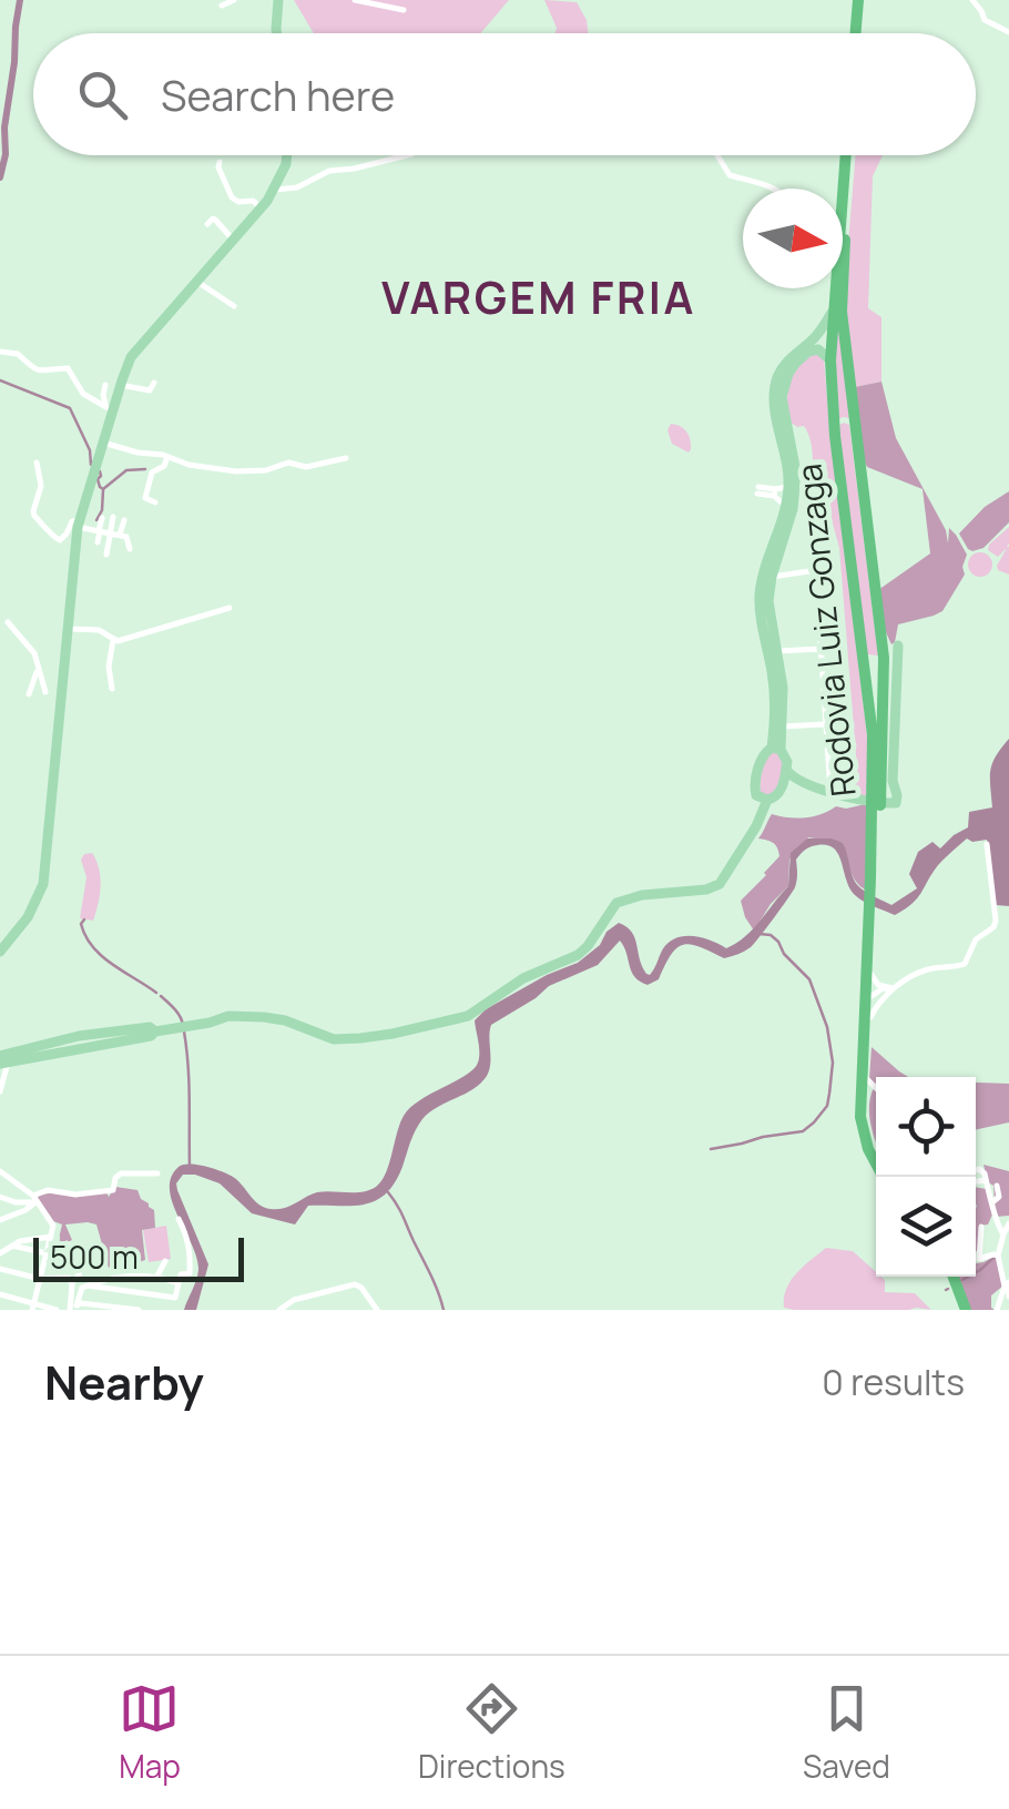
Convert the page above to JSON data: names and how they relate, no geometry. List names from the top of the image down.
{
  "streets": {
    "highway": ["Rodovia Luiz Gonzaga"]
  },
  "districts": ["VARGEM FRIA"],
  "scale_bar": "500 m",
  "north": "right",
  "page": {
    "search": "Search here",
    "scale": "500 m",
    "heading": ["Nearby", "0 results"],
    "nav": ["Map", "Directions", "Saved"]
  }
}
